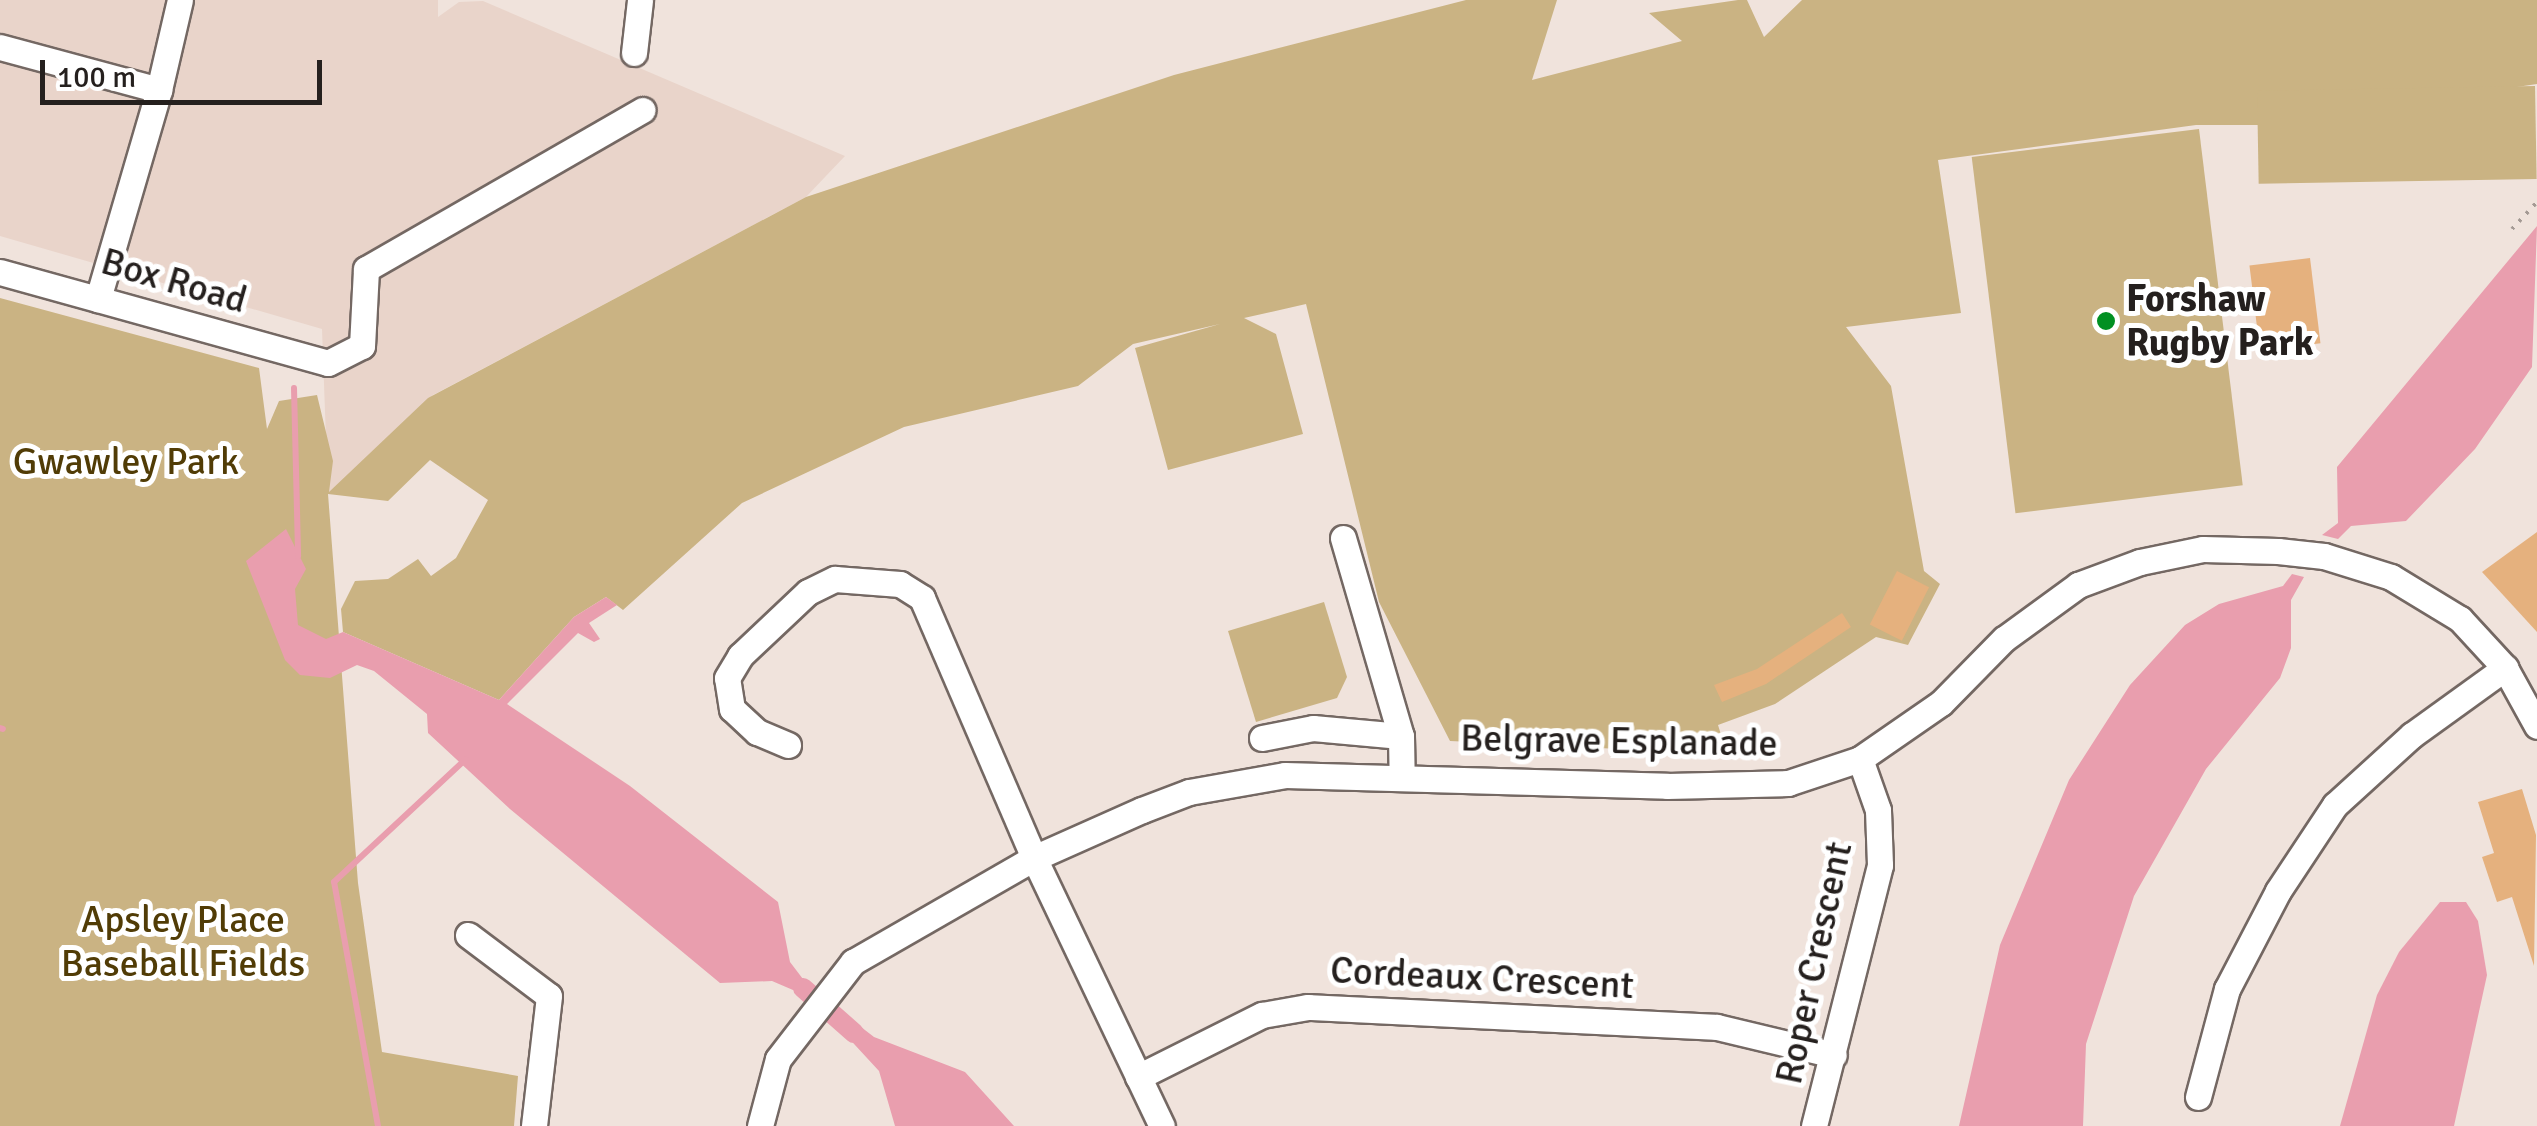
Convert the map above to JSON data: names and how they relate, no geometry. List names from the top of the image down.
{
  "streets": {
    "street": [
      "Box Road",
      "Belgrave Esplanade",
      "Roper Crescent",
      "Cordeaux Crescent"
    ]
  },
  "crossings": [
    ["Belgrave Esplanade", "Roper Crescent"],
    ["Roper Crescent", "Cordeaux Crescent"]
  ],
  "parks": ["Gwawley Park", "Apsley Place Baseball Fields"],
  "places": ["Forshaw Rugby Park"],
  "scale_bar": "100 m"
}
